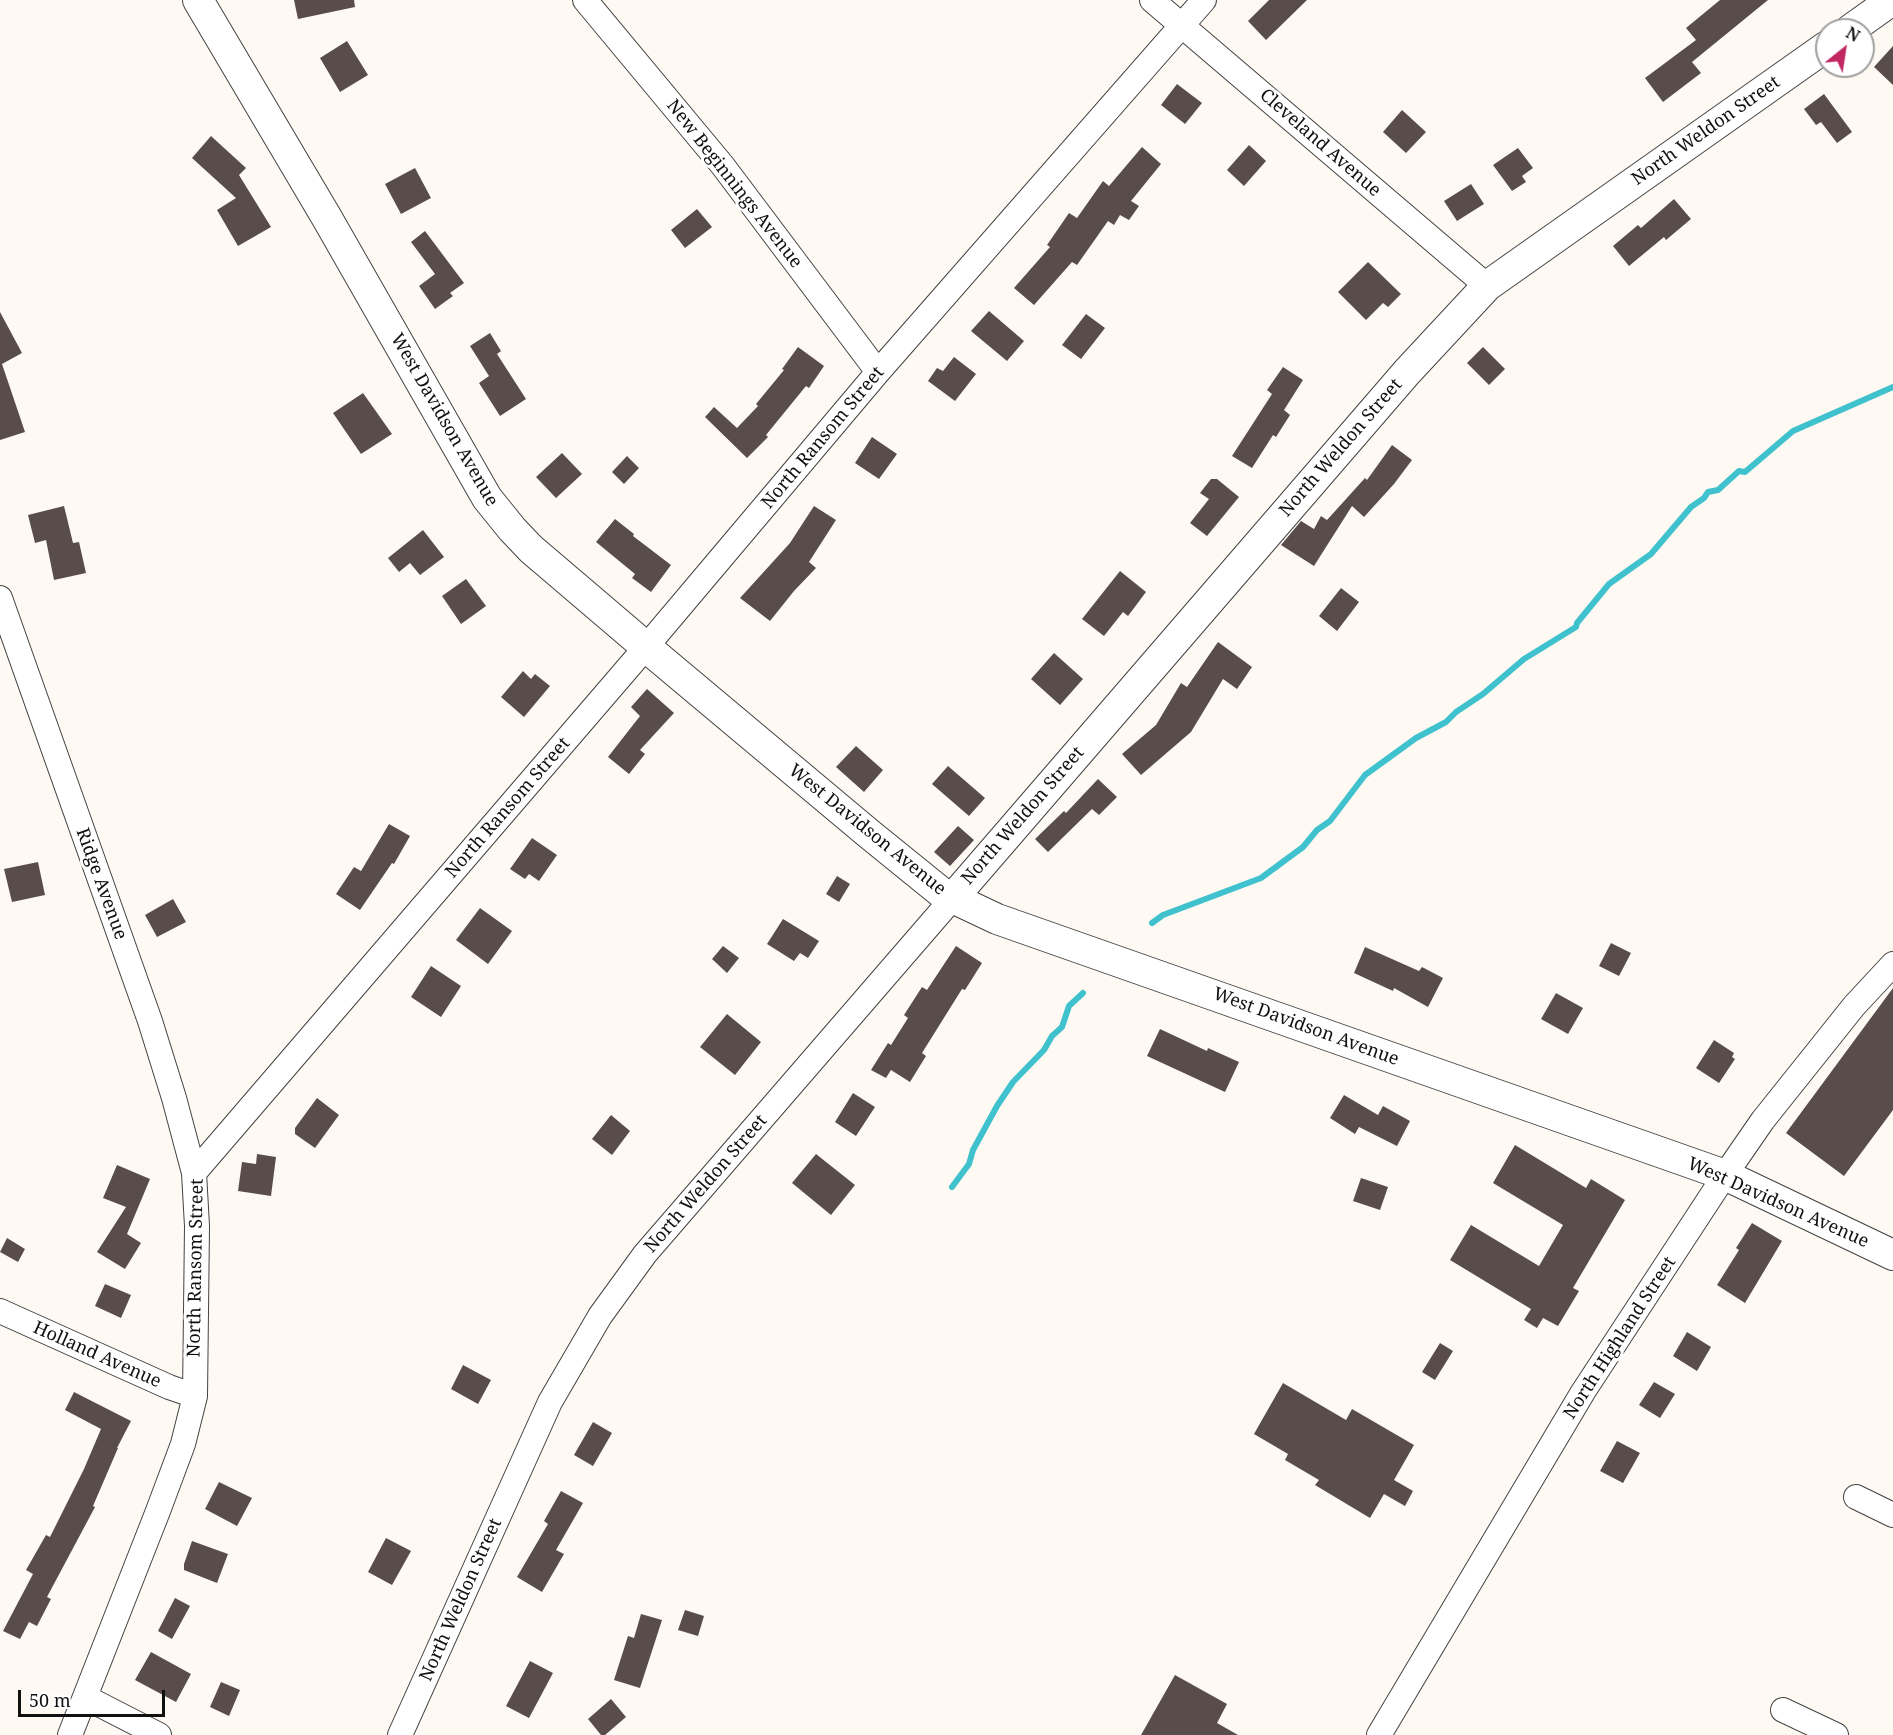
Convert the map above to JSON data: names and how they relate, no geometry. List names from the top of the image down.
{
  "streets": {
    "street": [
      "North Weldon Street",
      "Cleveland Avenue",
      "New Beginnings Avenue",
      "West Davidson Avenue",
      "North Ransom Street",
      "Ridge Avenue",
      "North Highland Street",
      "Holland Avenue"
    ]
  },
  "crossings": [
    ["North Weldon Street", "Cleveland Avenue"],
    ["North Weldon Street", "West Davidson Avenue"],
    ["Cleveland Avenue", "North Ransom Street"],
    ["New Beginnings Avenue", "North Ransom Street"],
    ["West Davidson Avenue", "North Ransom Street"],
    ["West Davidson Avenue", "North Highland Street"],
    ["North Ransom Street", "Ridge Avenue"],
    ["North Ransom Street", "Holland Avenue"]
  ],
  "scale_bar": "50 m",
  "north": "top right"
}
